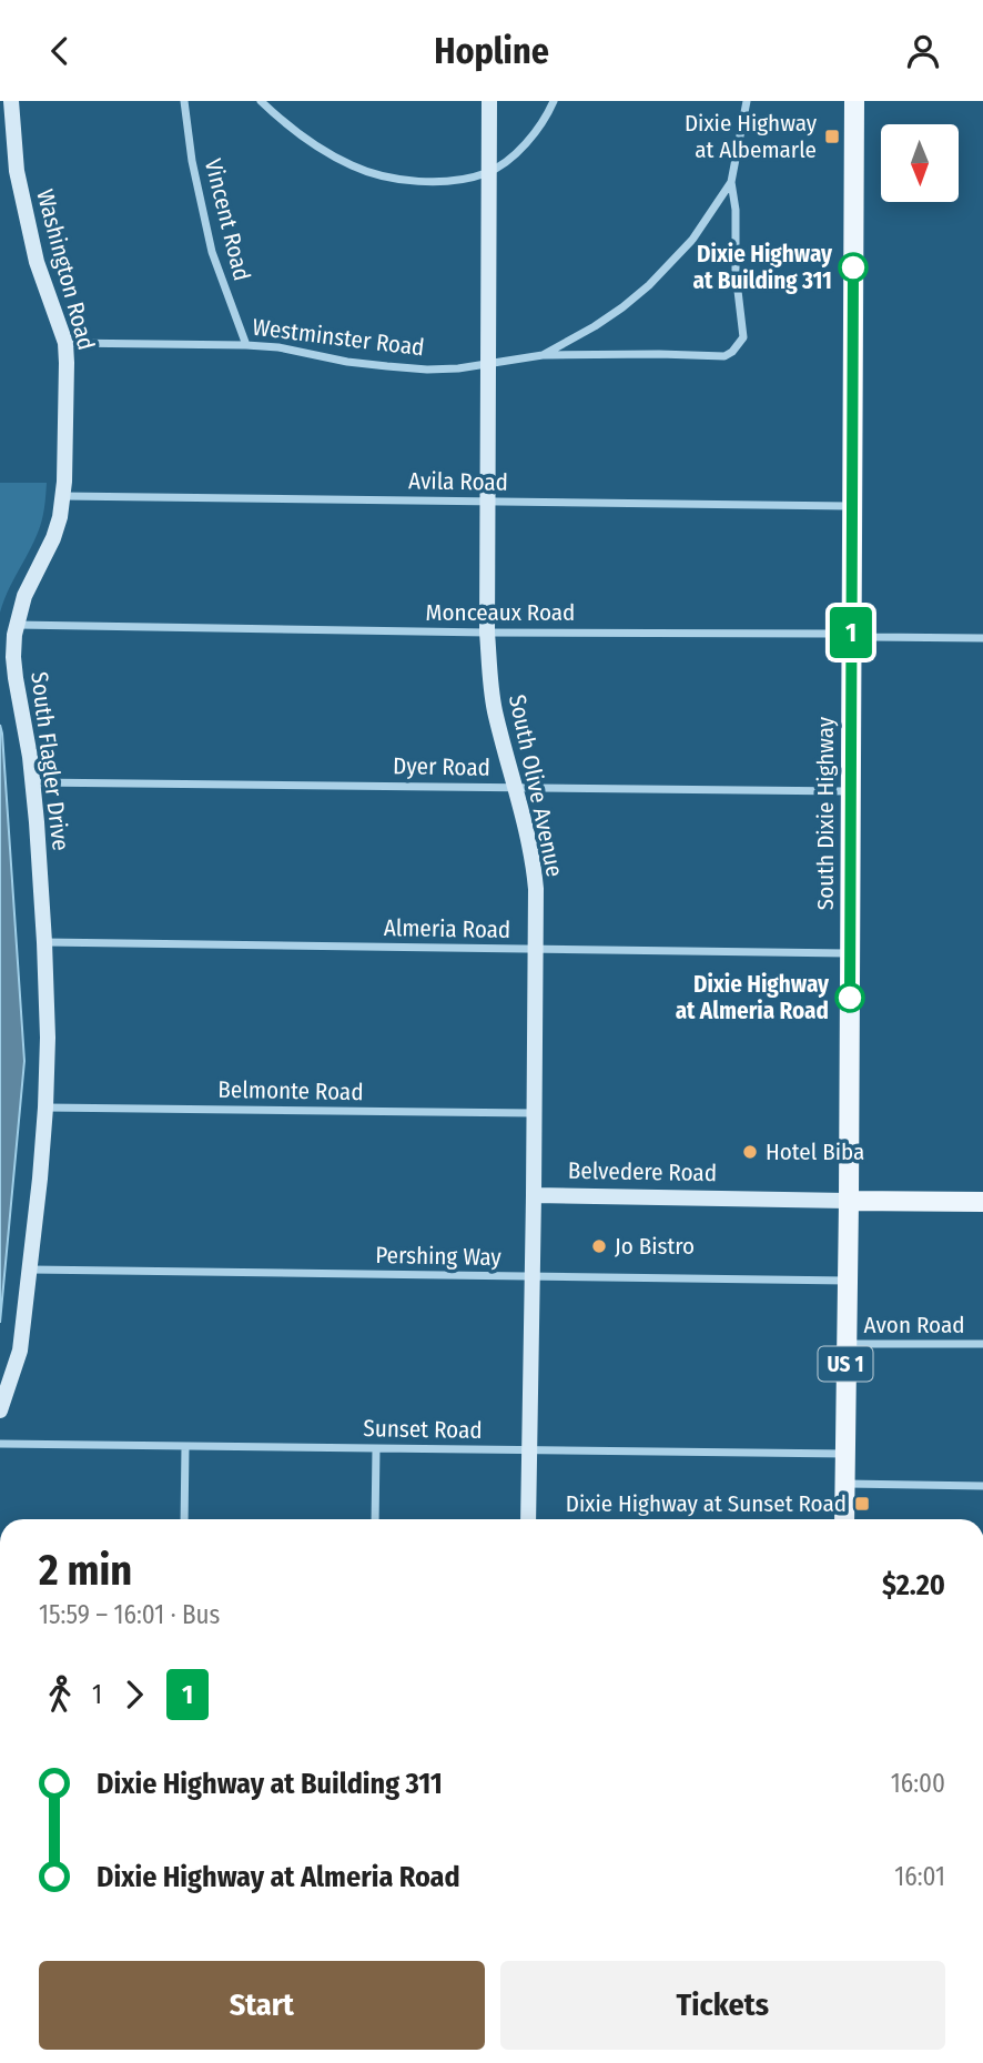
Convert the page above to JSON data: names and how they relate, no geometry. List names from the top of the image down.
{
  "streets": {
    "main road": ["South Dixie Highway", "Belvedere Road", "US 1"],
    "street": [
      "Vincent Road",
      "Washington Road",
      "Westminster Road",
      "Avila Road",
      "Monceaux Road",
      "South Flagler Drive",
      "Dyer Road",
      "South Olive Avenue",
      "Almeria Road",
      "Belmonte Road",
      "Pershing Way",
      "Avon Road",
      "Sunset Road"
    ]
  },
  "crossings": [
    ["Vincent Road", "Westminster Road"],
    ["Washington Road", "Westminster Road"],
    ["Washington Road", "Avila Road"],
    ["Washington Road", "South Flagler Drive"],
    ["Westminster Road", "South Olive Avenue"],
    ["Avila Road", "South Flagler Drive"],
    ["Avila Road", "South Olive Avenue"],
    ["Avila Road", "South Dixie Highway"],
    ["Monceaux Road", "South Flagler Drive"],
    ["Monceaux Road", "South Olive Avenue"],
    ["Monceaux Road", "South Dixie Highway"],
    ["South Flagler Drive", "Dyer Road"],
    ["South Flagler Drive", "Almeria Road"],
    ["South Flagler Drive", "Belmonte Road"],
    ["South Flagler Drive", "Pershing Way"],
    ["Dyer Road", "South Olive Avenue"],
    ["Dyer Road", "South Dixie Highway"],
    ["South Olive Avenue", "Almeria Road"],
    ["South Olive Avenue", "Belmonte Road"],
    ["South Olive Avenue", "Belvedere Road"],
    ["South Olive Avenue", "Pershing Way"],
    ["South Olive Avenue", "Sunset Road"],
    ["South Dixie Highway", "Almeria Road"],
    ["South Dixie Highway", "Belvedere Road"],
    ["South Dixie Highway", "Pershing Way"],
    ["South Dixie Highway", "Avon Road"],
    ["South Dixie Highway", "Sunset Road"]
  ],
  "places": {
    "transit": ["Dixie Highway at Albemarle", "Dixie Highway at Sunset Road"],
    "other": [
      "Dixie Highway at Building 311",
      "Dixie Highway at Almeria Road",
      "Hotel Biba",
      "Jo Bistro"
    ]
  },
  "lines": ["bus line 1"],
  "north": "bottom",
  "page": {
    "header": "Hopline",
    "on_map": "1",
    "heading": ["2 min", "15:59 – 16:01 · Bus", "$2.20"],
    "legs": ["1", "1"],
    "list": [
      {
        "name": "Dixie Highway at Building 311",
        "value": "16:00"
      },
      {
        "name": "Dixie Highway at Almeria Road",
        "value": "16:01"
      }
    ],
    "buttons": ["Start", "Tickets"]
  }
}
